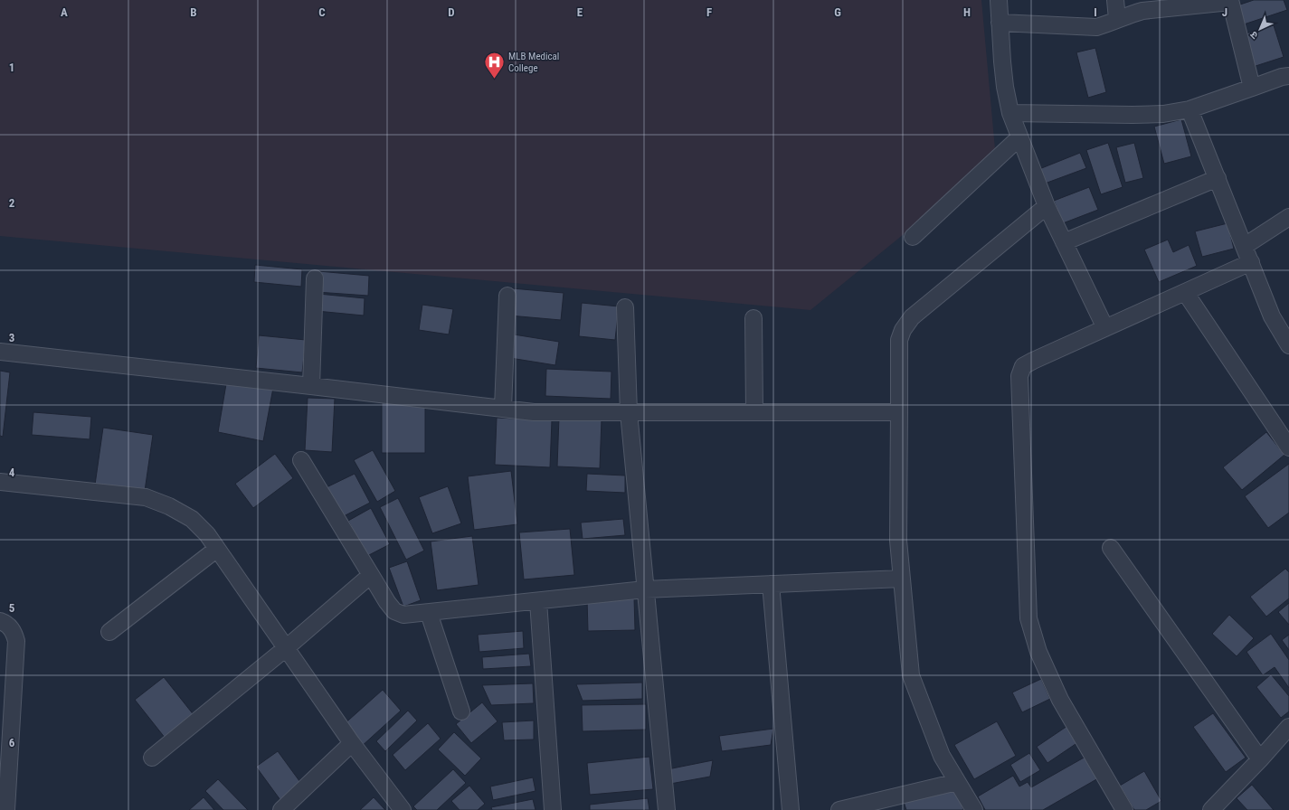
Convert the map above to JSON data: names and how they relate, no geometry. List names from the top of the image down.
{
  "places": {
    "hospital": ["MLB Medical College"]
  },
  "north": "bottom left",
  "grid": {
    "columns": [
      "A",
      "B",
      "C",
      "D",
      "E",
      "F",
      "G",
      "H",
      "I",
      "J"
    ],
    "rows": [
      "1",
      "2",
      "3",
      "4",
      "5",
      "6"
    ]
  }
}
